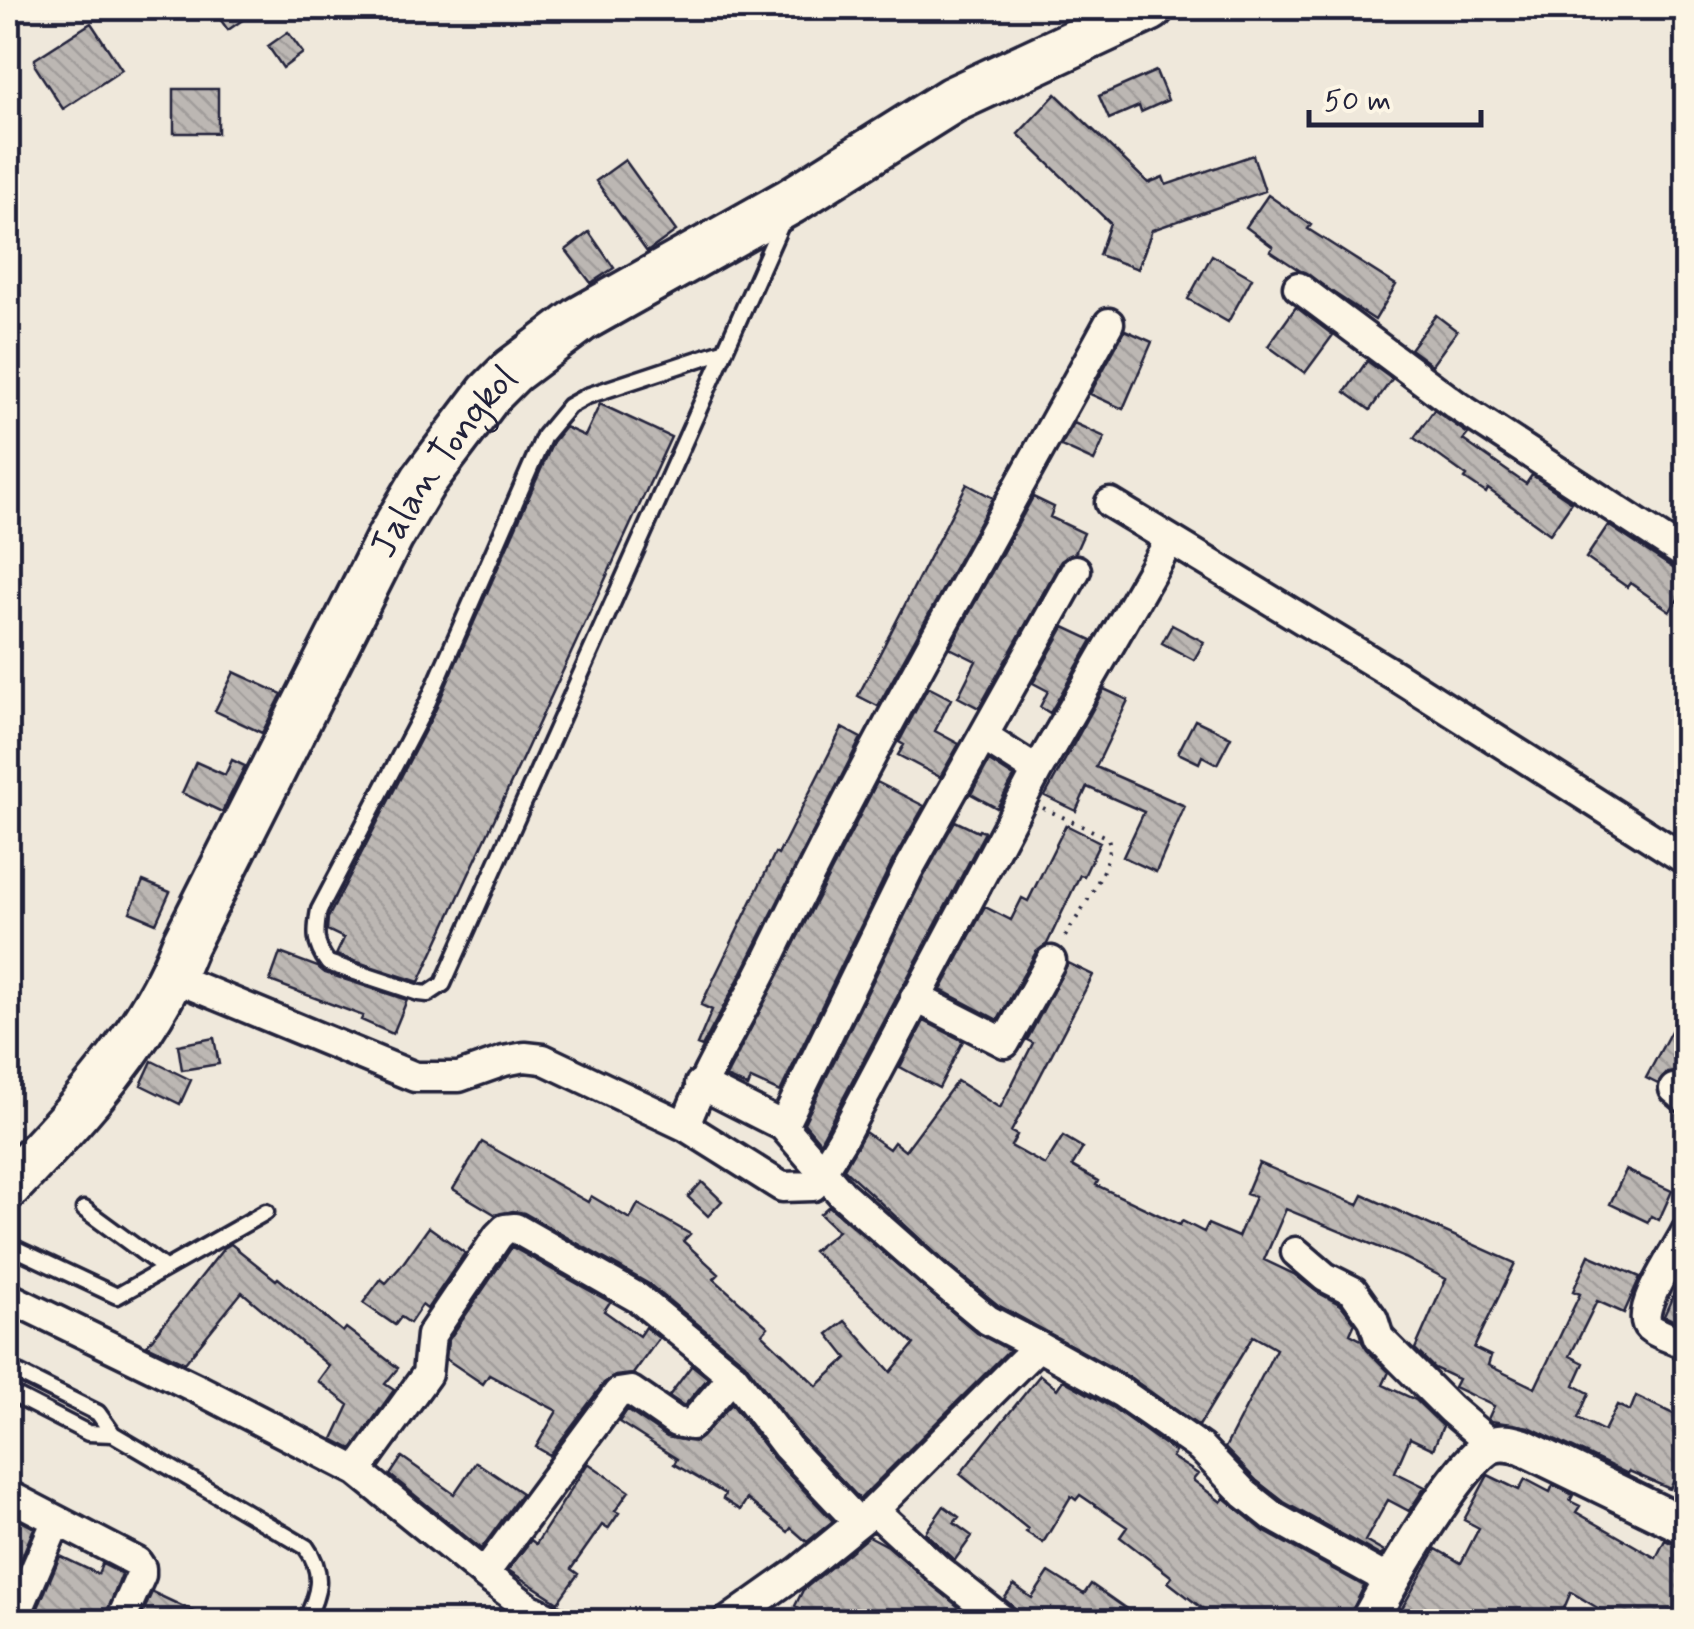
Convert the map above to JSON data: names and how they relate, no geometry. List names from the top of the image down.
{
  "streets": {
    "highway": ["Jalan Tongkol"]
  },
  "scale_bar": "50 m"
}
